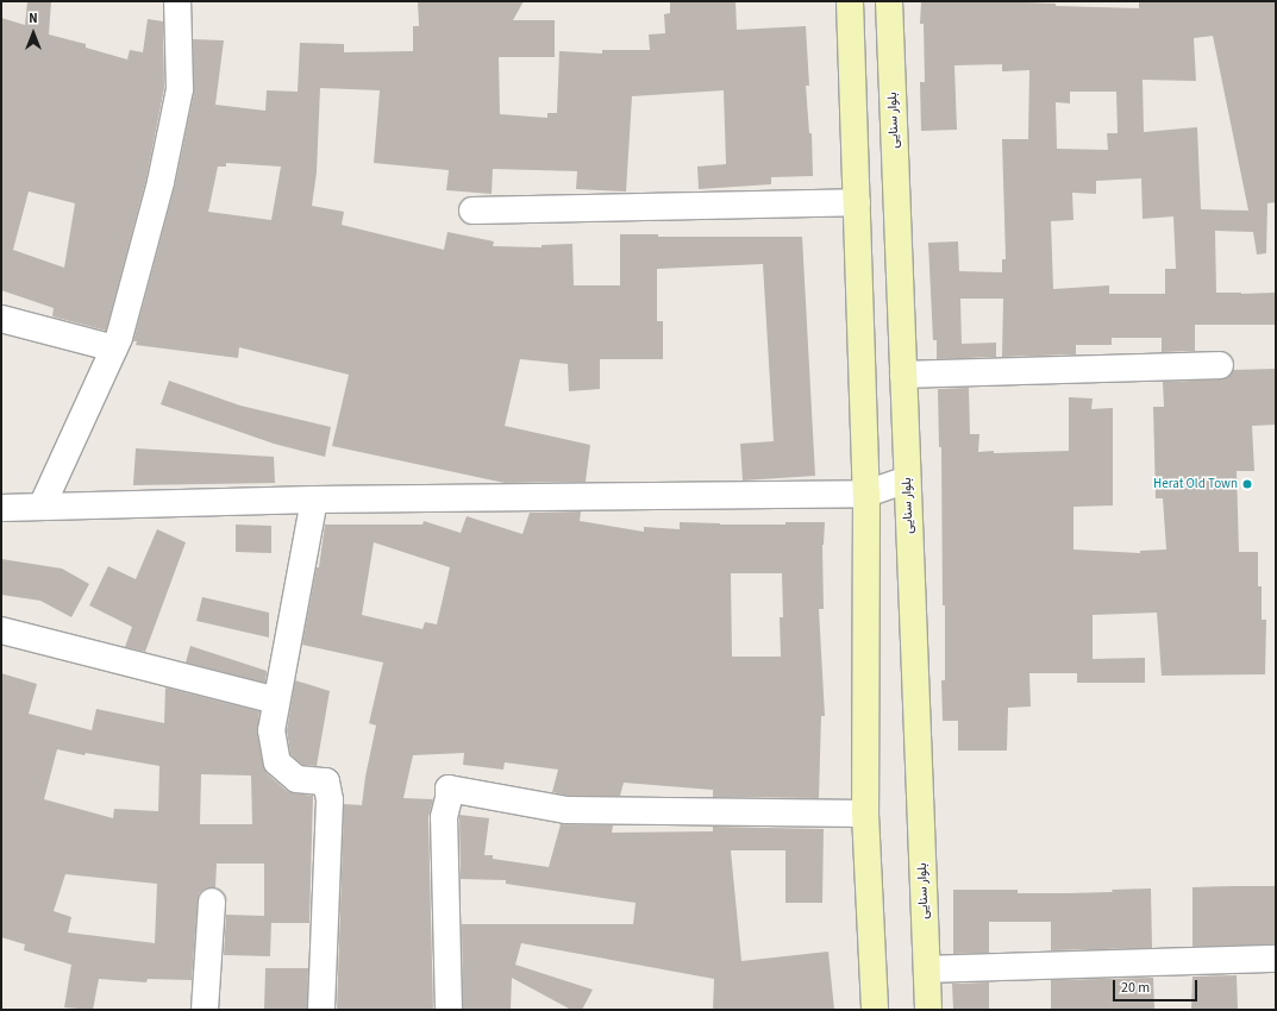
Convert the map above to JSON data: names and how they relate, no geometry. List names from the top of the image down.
{
  "streets": {
    "main road": ["بلوار سنایی"]
  },
  "places": ["Herat Old Town"],
  "scale_bar": "20 m",
  "north": "top"
}
